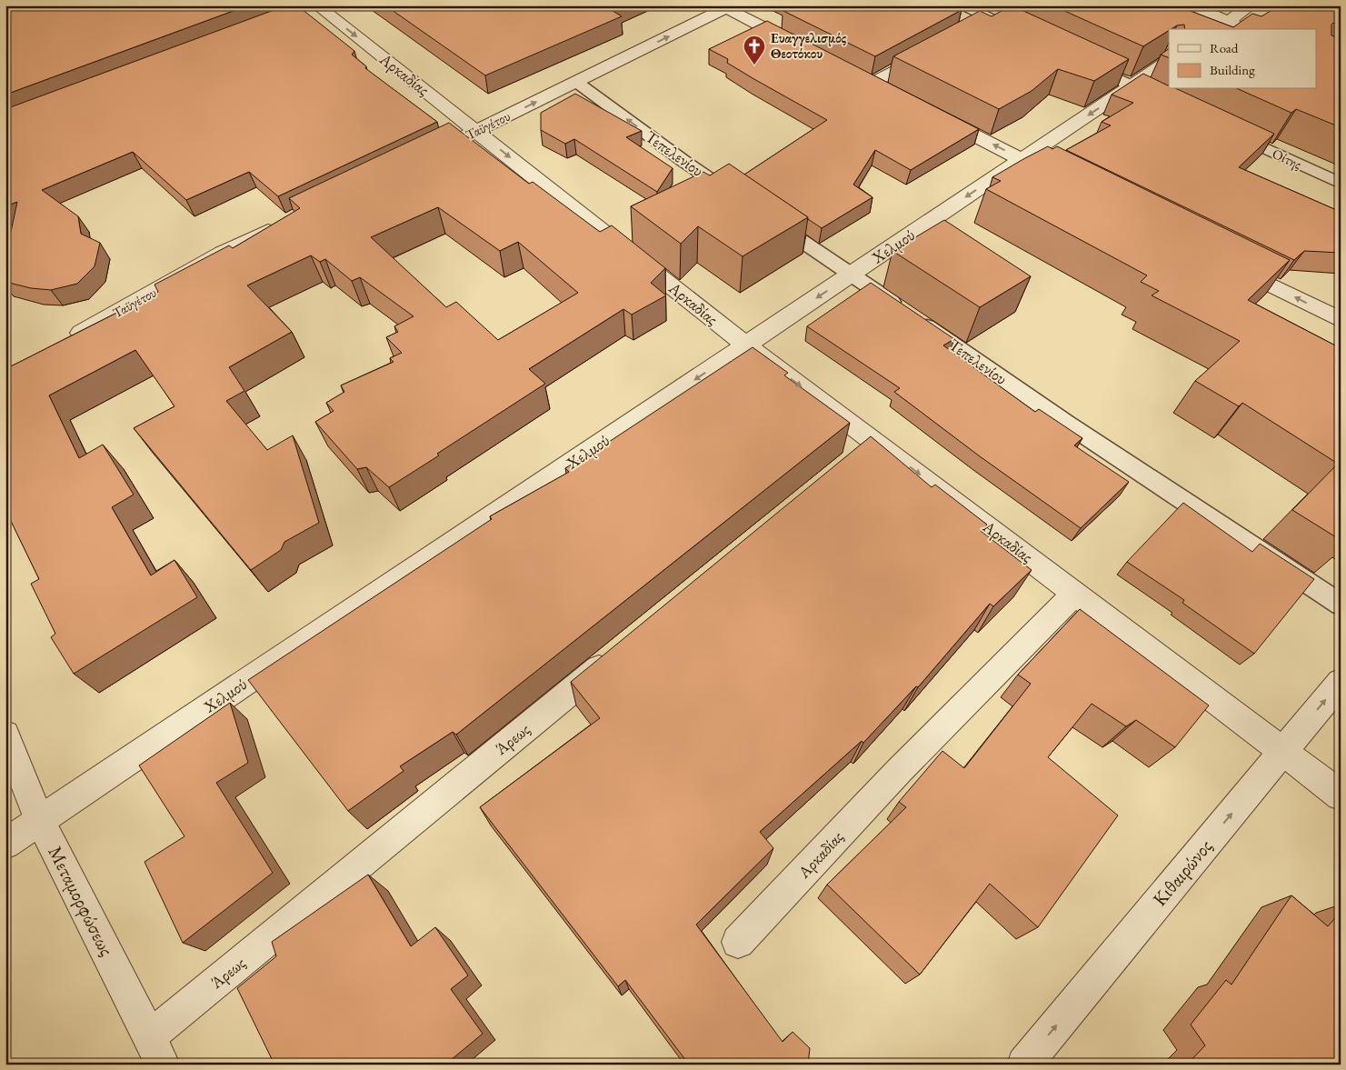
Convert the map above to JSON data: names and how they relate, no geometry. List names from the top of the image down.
{
  "streets": {
    "street": [
      "Αρκαδίας",
      "Ταϋγέτου",
      "Χελμού",
      "Άρεως",
      "Κιθαιρώνος",
      "Μεταμορφώσεως"
    ],
    "lane": ["Τεπελενίου", "Οίτης"]
  },
  "crossings": [
    ["Αρκαδίας", "Ταϋγέτου"],
    ["Αρκαδίας", "Χελμού"],
    ["Αρκαδίας", "Κιθαιρώνος"],
    ["Ταϋγέτου", "Τεπελενίου"],
    ["Τεπελενίου", "Χελμού"],
    ["Χελμού", "Μεταμορφώσεως"],
    ["Άρεως", "Μεταμορφώσεως"]
  ],
  "one_way": [
    "Αρκαδίας",
    "Ταϋγέτου",
    "Χελμού",
    "Κιθαιρώνος"
  ],
  "places": {
    "church": ["Ευαγγελισμός Θεοτόκου"]
  },
  "legend": ["Road", "Building"]
}
